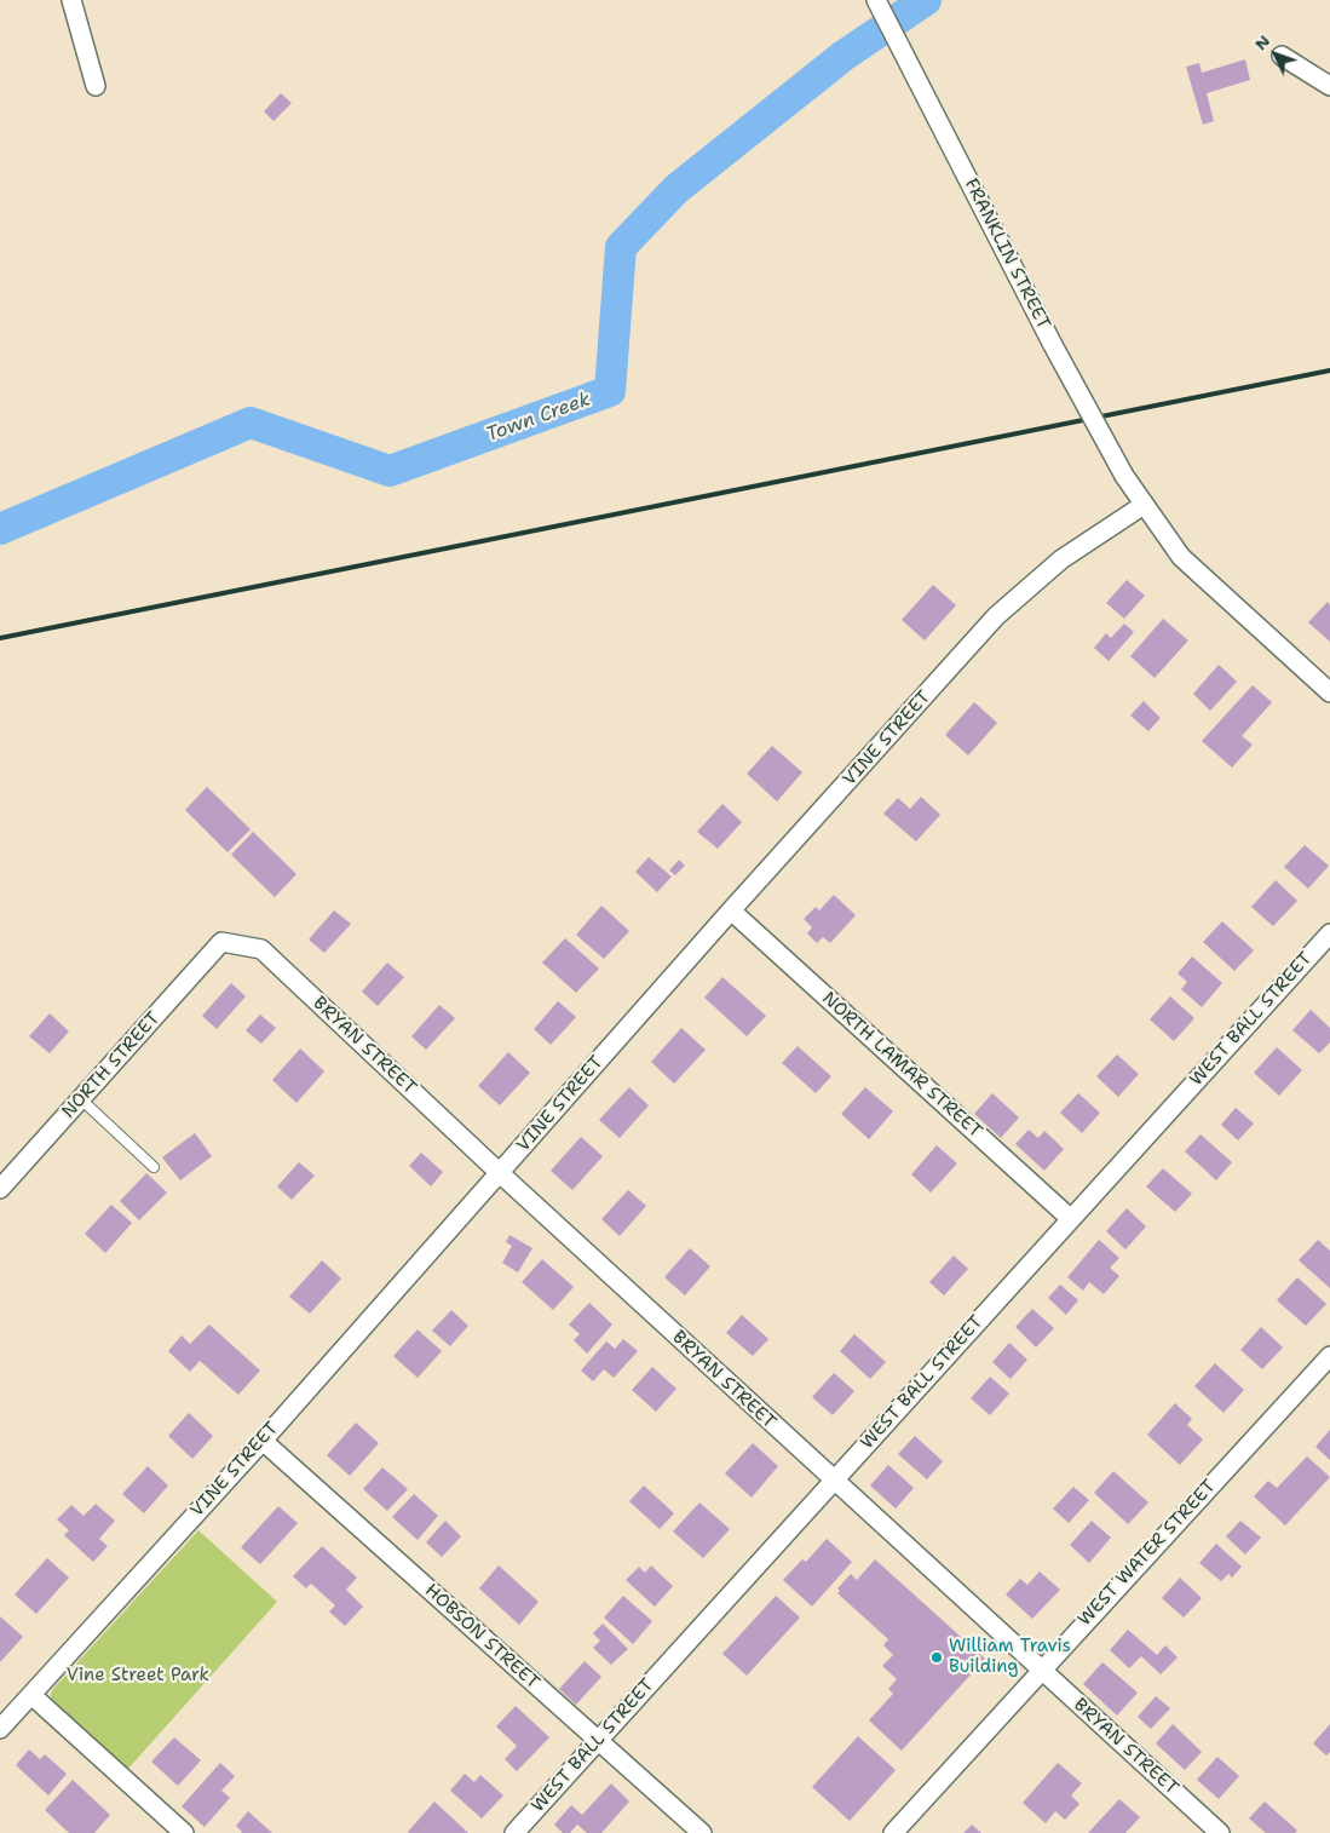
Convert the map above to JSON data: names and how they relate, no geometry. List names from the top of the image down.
{
  "streets": {
    "street": [
      "FRANKLIN STREET",
      "VINE STREET",
      "WEST BALL STREET",
      "BRYAN STREET",
      "NORTH STREET",
      "NORTH LAMAR STREET",
      "WEST WATER STREET",
      "HOBSON STREET"
    ]
  },
  "crossings": [
    ["FRANKLIN STREET", "VINE STREET"],
    ["VINE STREET", "BRYAN STREET"],
    ["VINE STREET", "NORTH LAMAR STREET"],
    ["VINE STREET", "HOBSON STREET"],
    ["WEST BALL STREET", "BRYAN STREET"],
    ["WEST BALL STREET", "NORTH LAMAR STREET"],
    ["WEST BALL STREET", "HOBSON STREET"],
    ["BRYAN STREET", "NORTH STREET"],
    ["BRYAN STREET", "WEST WATER STREET"]
  ],
  "water": ["Town Creek"],
  "parks": ["Vine Street Park"],
  "places": ["William Travis Building"],
  "north": "top left"
}
